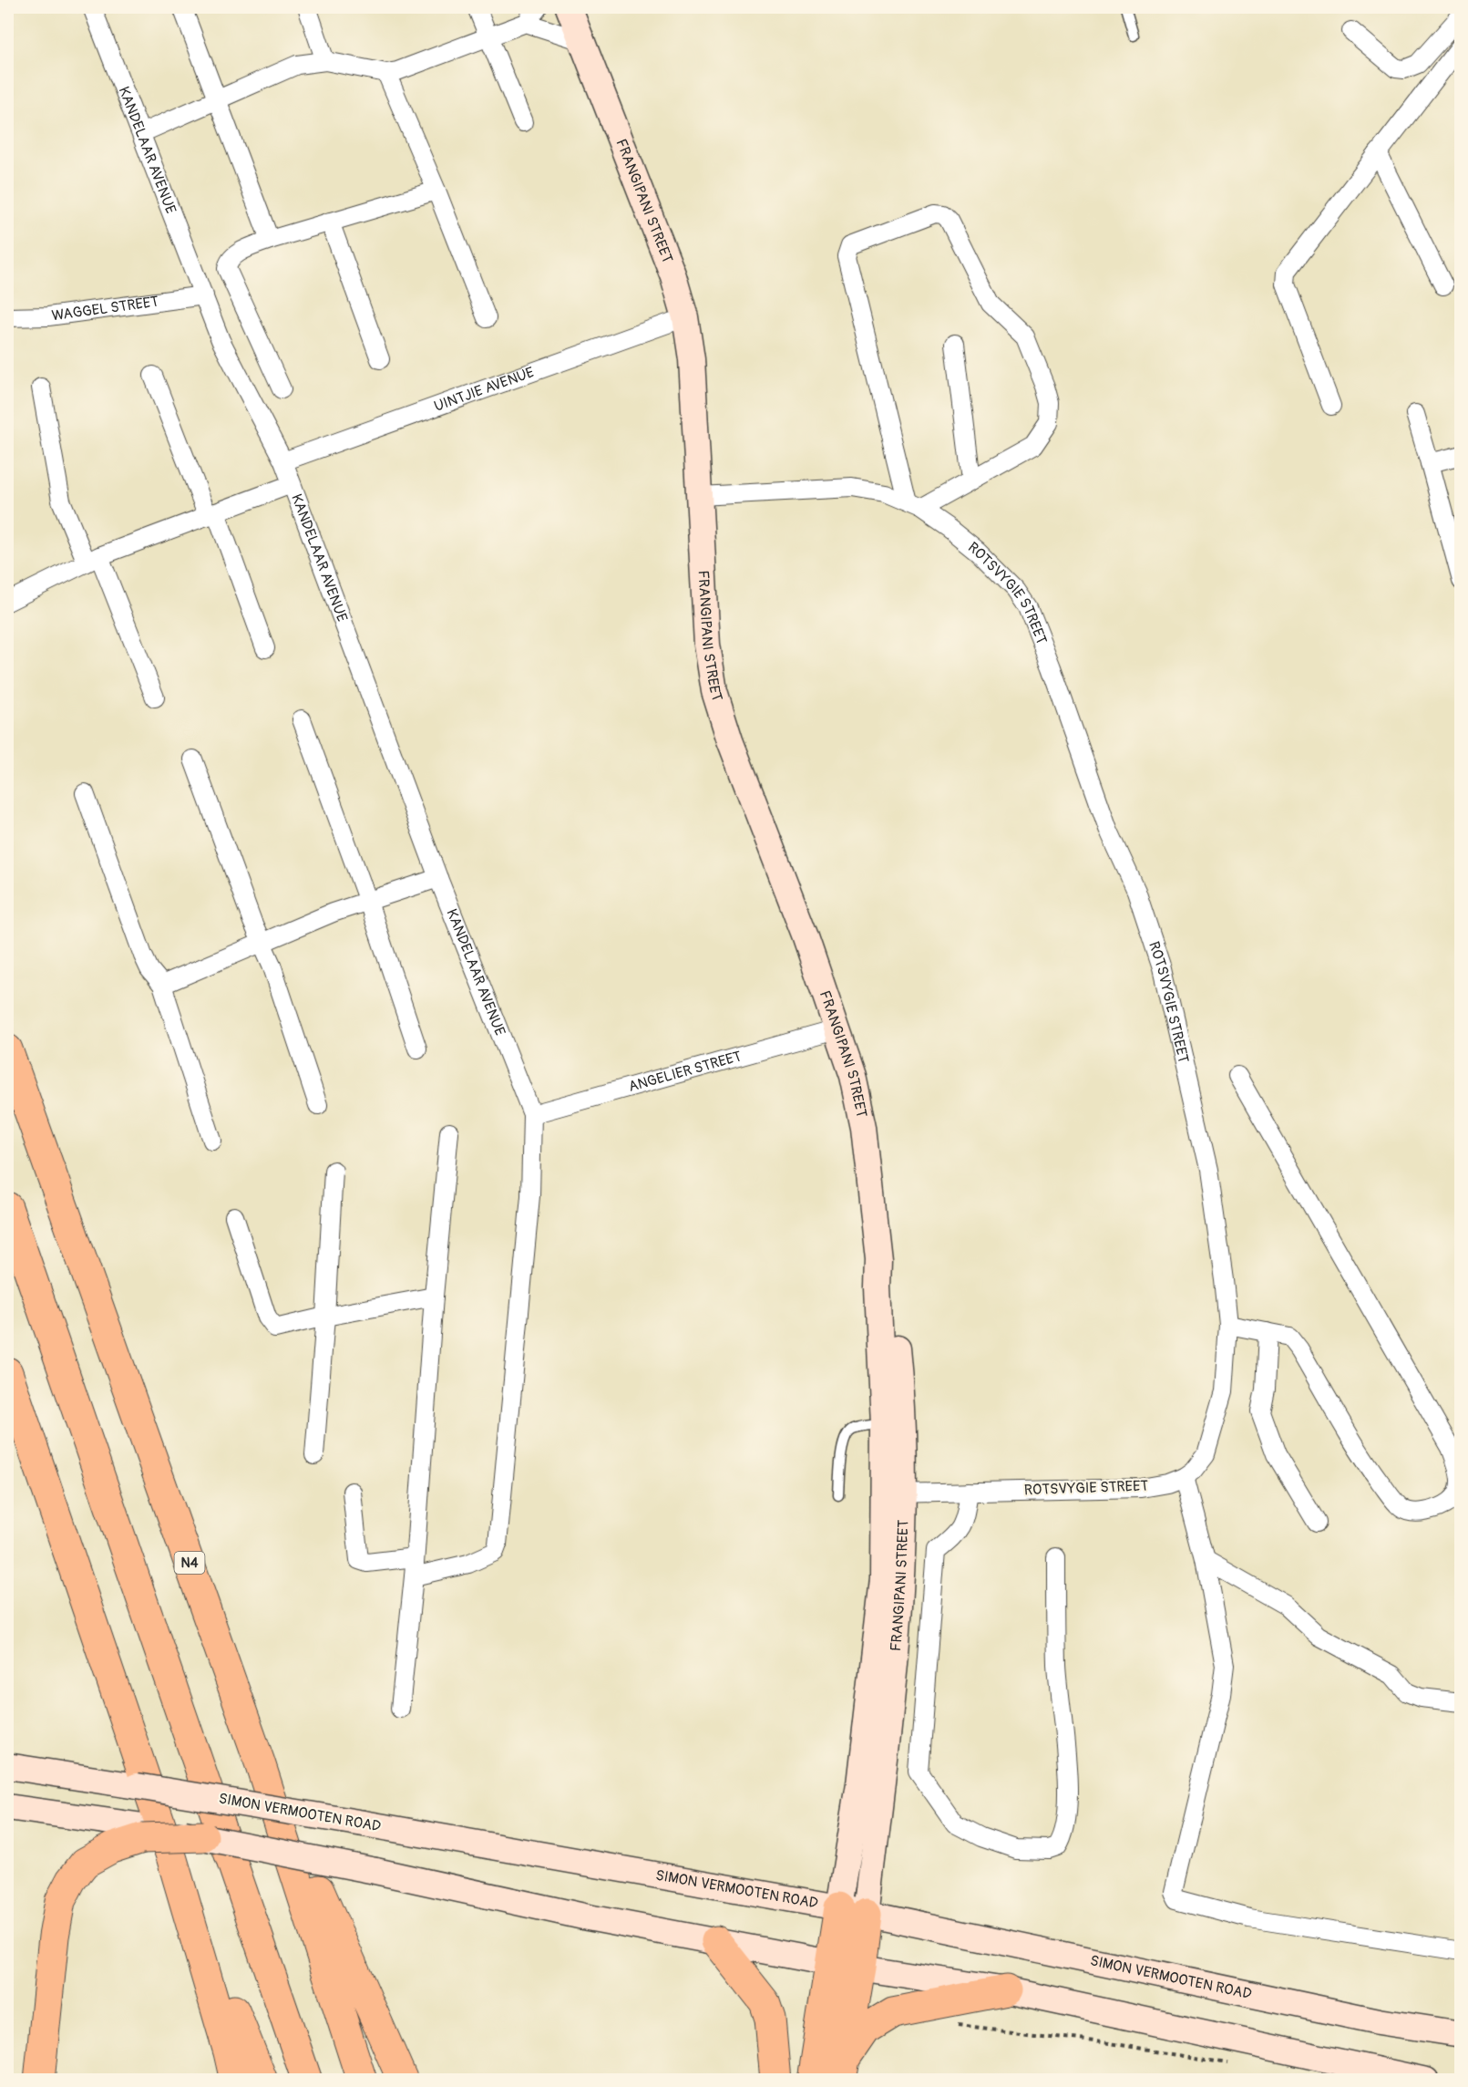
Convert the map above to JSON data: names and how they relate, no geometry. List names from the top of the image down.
{
  "streets": {
    "highway": ["N4"],
    "main road": ["FRANGIPANI STREET", "SIMON VERMOOTEN ROAD"],
    "street": [
      "KANDELAAR AVENUE",
      "WAGGEL STREET",
      "UINTJIE AVENUE",
      "ROTSVYGIE STREET",
      "ANGELIER STREET"
    ]
  },
  "crossings": [
    ["KANDELAAR AVENUE", "WAGGEL STREET"],
    ["KANDELAAR AVENUE", "UINTJIE AVENUE"],
    ["KANDELAAR AVENUE", "ANGELIER STREET"],
    ["FRANGIPANI STREET", "UINTJIE AVENUE"],
    ["FRANGIPANI STREET", "ROTSVYGIE STREET"],
    ["FRANGIPANI STREET", "ANGELIER STREET"],
    ["FRANGIPANI STREET", "SIMON VERMOOTEN ROAD"]
  ]
}
